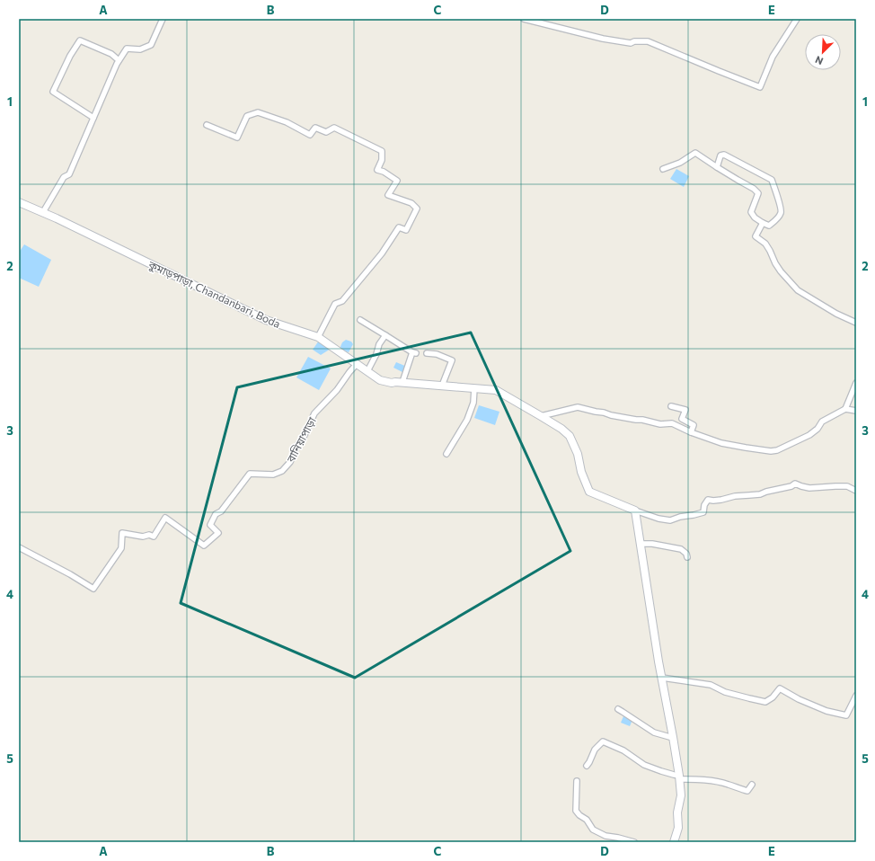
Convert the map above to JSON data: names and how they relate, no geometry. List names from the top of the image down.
{
  "streets": {
    "street": ["কুমাড়পাড়া, Chandanbari, Boda", "বানিয়াপাড়া"]
  },
  "crossings": [
    ["কুমাড়পাড়া, Chandanbari, Boda", "বানিয়াপাড়া"]
  ],
  "north": "bottom left",
  "grid": {
    "columns": [
      "A",
      "B",
      "C",
      "D",
      "E"
    ],
    "rows": [
      "1",
      "2",
      "3",
      "4",
      "5"
    ]
  }
}
